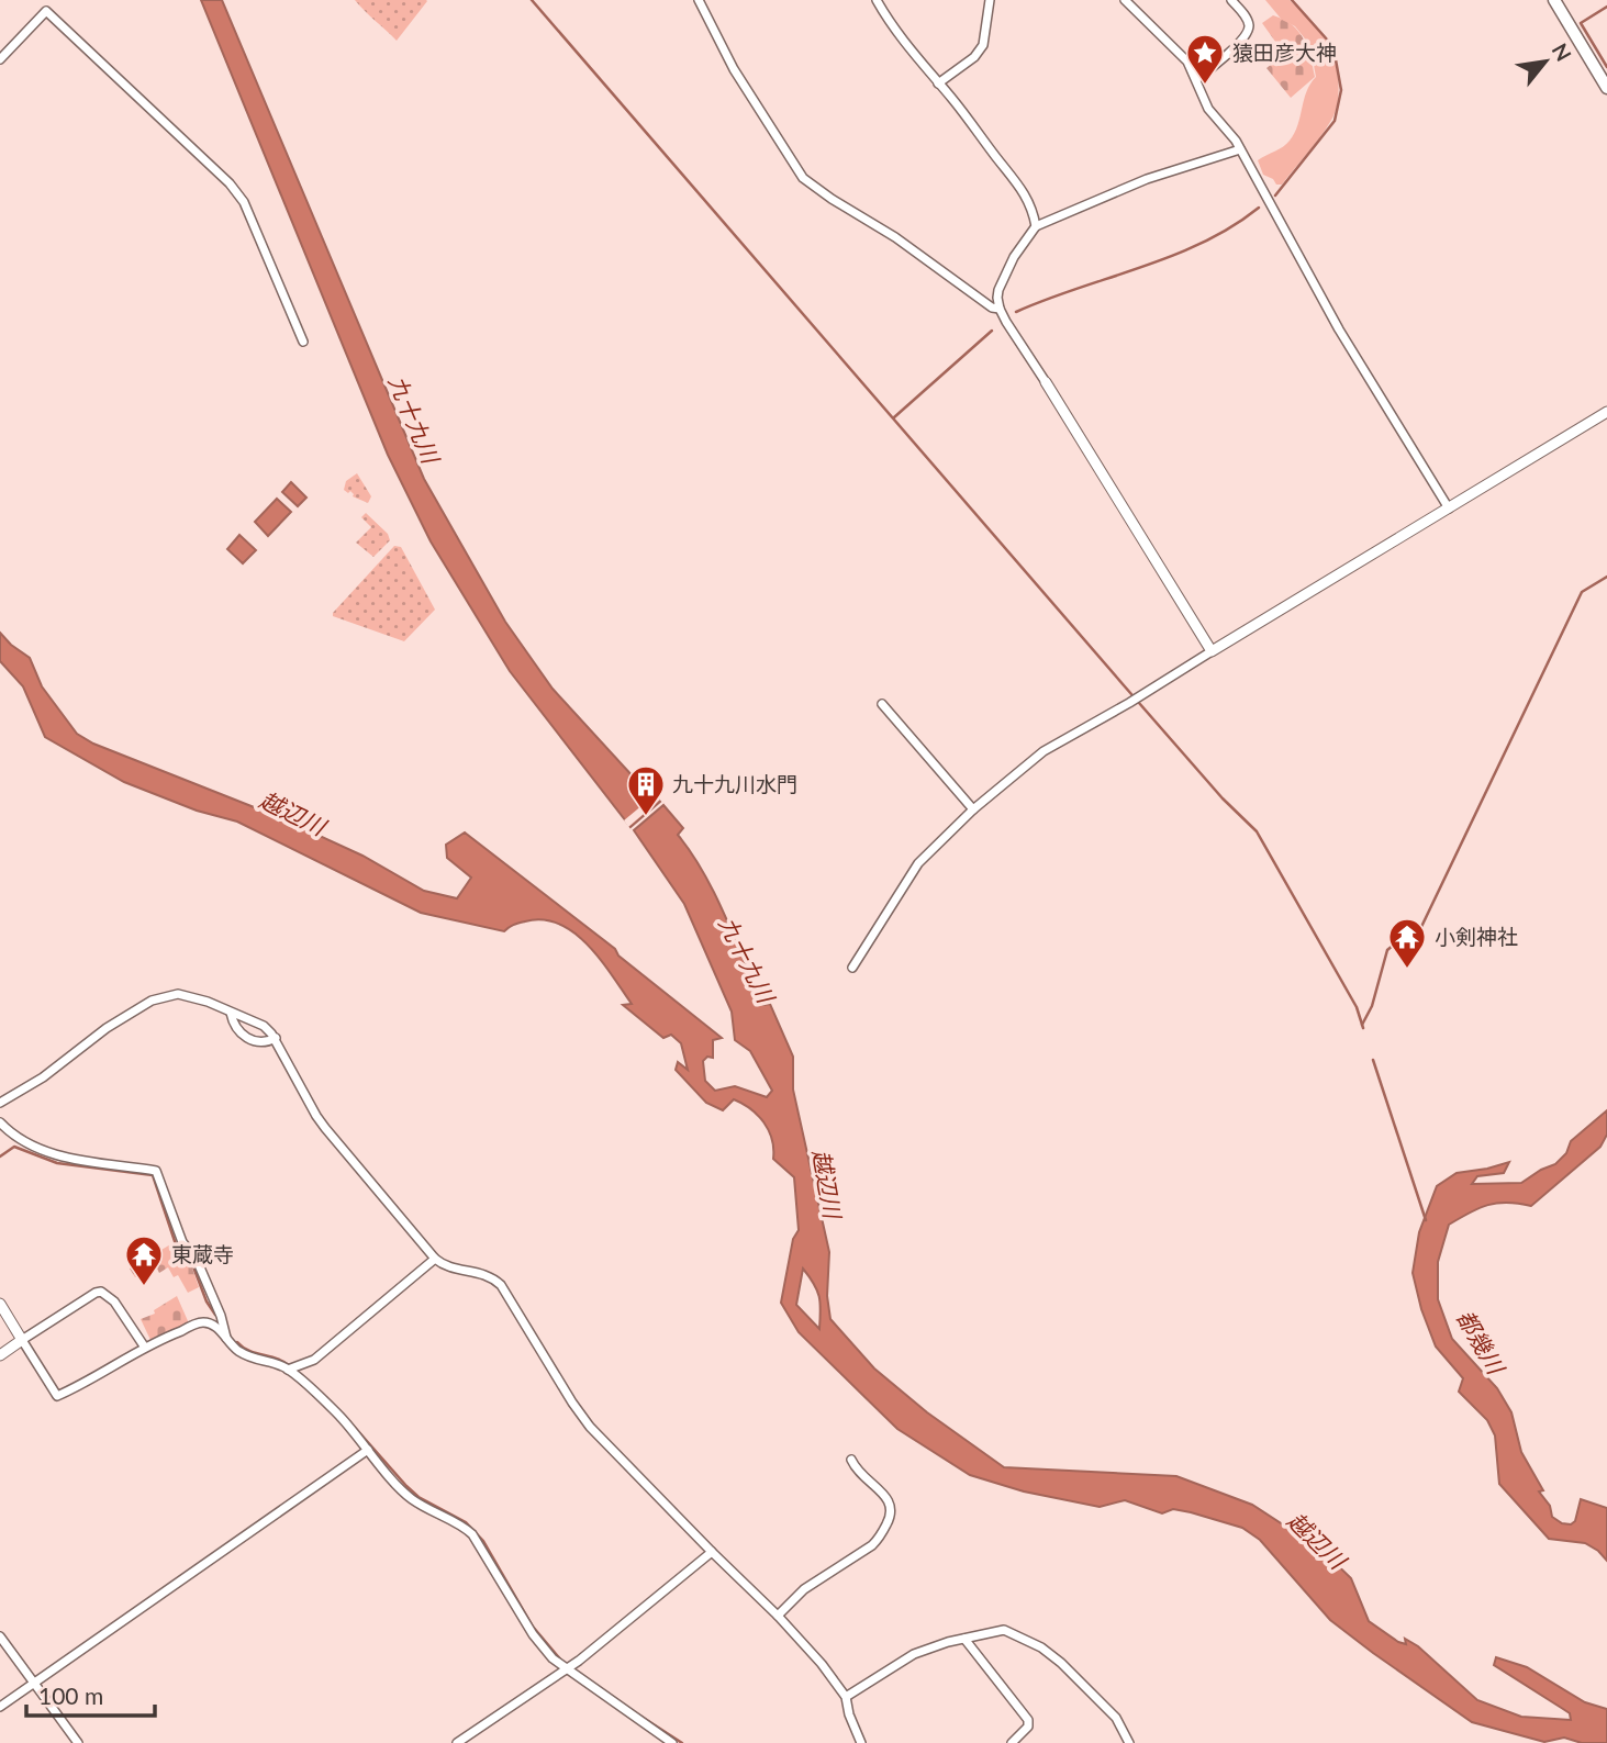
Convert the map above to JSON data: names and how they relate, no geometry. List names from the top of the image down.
{
  "water": ["九十九川", "越辺川", "都幾川"],
  "places": {
    "place": ["猿田彦大神"],
    "building": ["九十九川水門"],
    "temple": ["小剣神社", "東蔵寺"]
  },
  "scale_bar": "100 m",
  "north": "top right"
}
